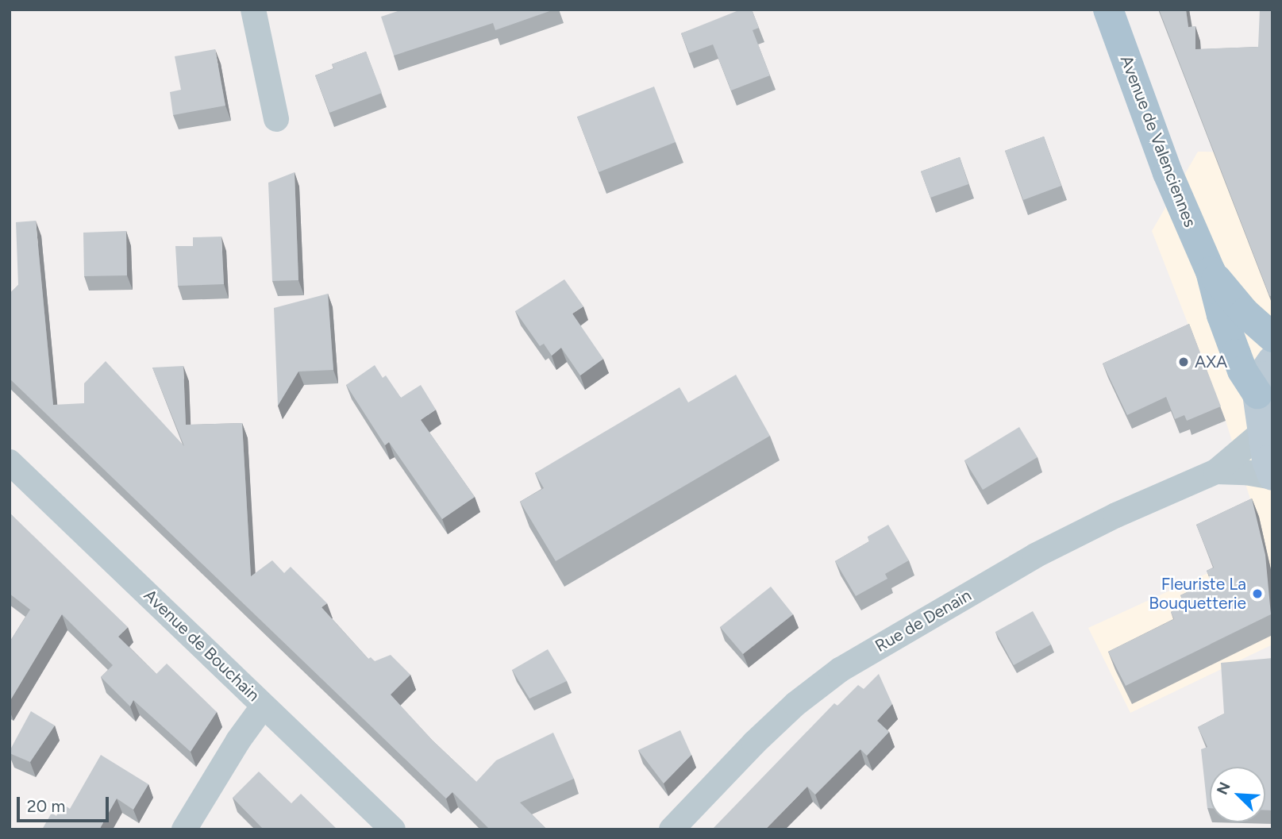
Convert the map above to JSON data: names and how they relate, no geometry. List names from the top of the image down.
{
  "streets": {
    "main road": ["Avenue de Valenciennes"],
    "street": ["Rue de Denain", "Avenue de Bouchain"]
  },
  "places": ["AXA", "Fleuriste La Bouquetterie"],
  "scale_bar": "20 m",
  "north": "top left"
}
